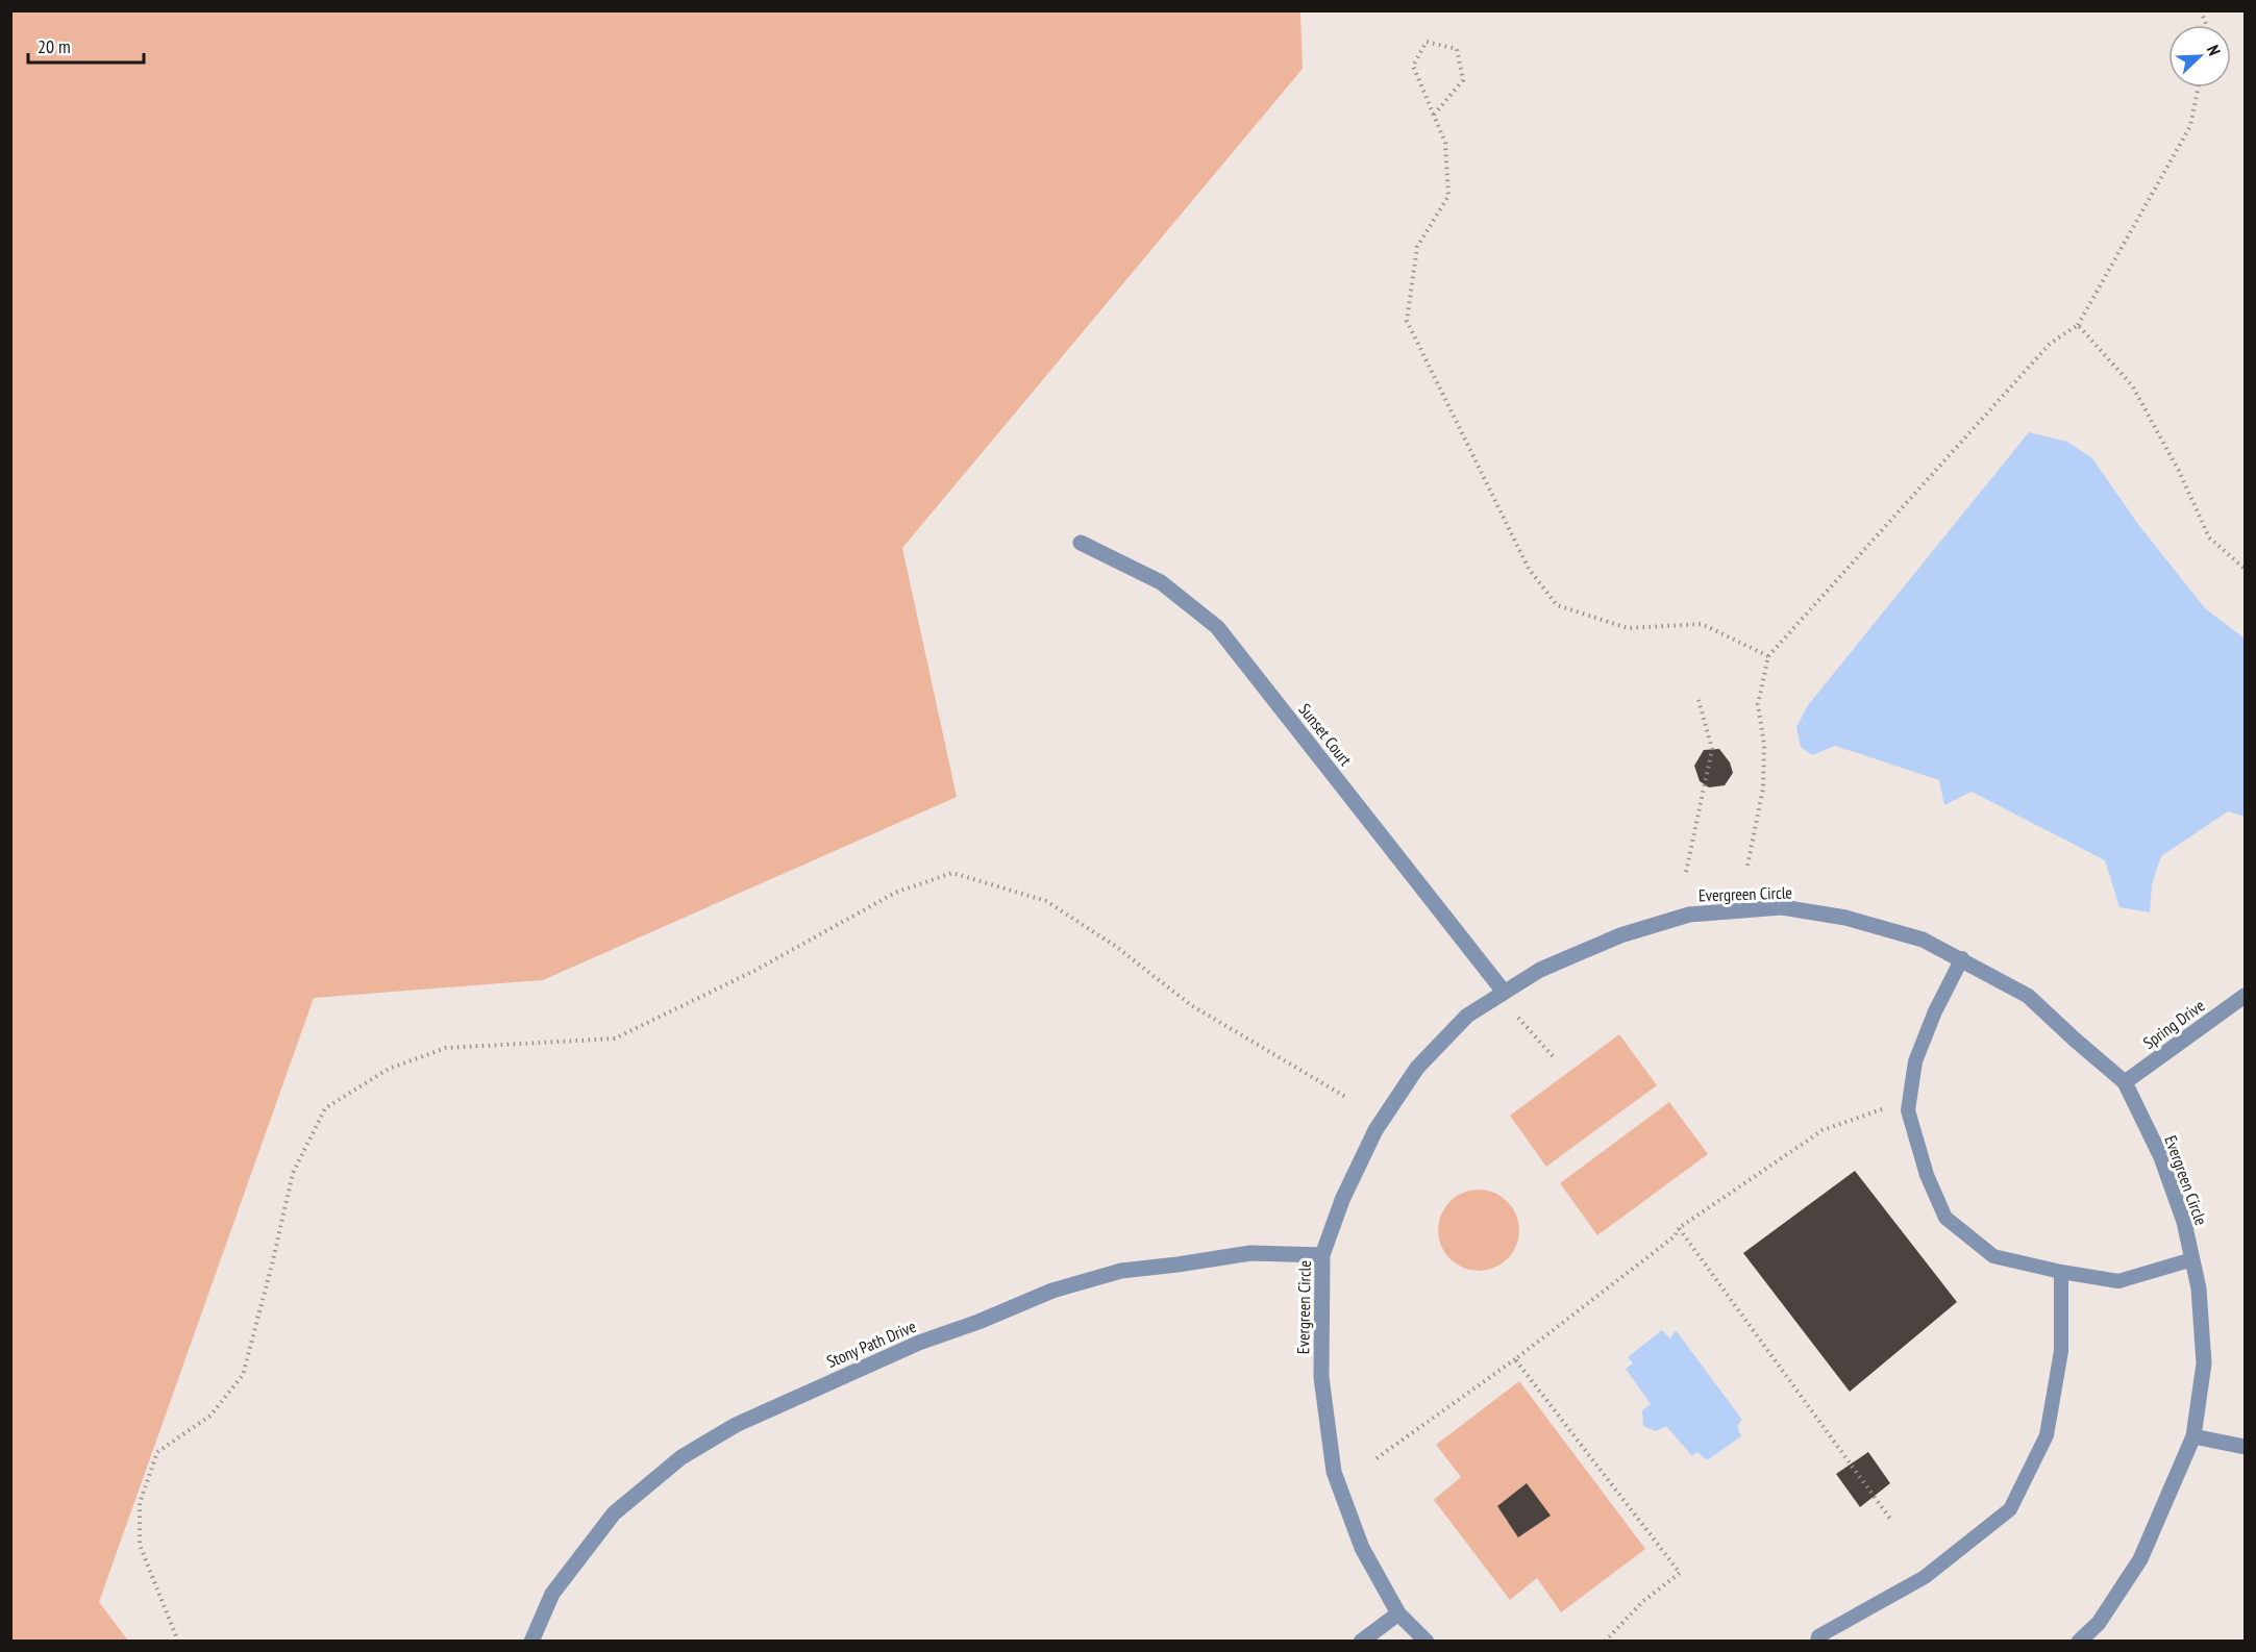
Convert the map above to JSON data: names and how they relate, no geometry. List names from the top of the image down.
{
  "streets": {
    "street": [
      "Sunset Court",
      "Evergreen Circle",
      "Spring Drive",
      "Stony Path Drive"
    ]
  },
  "crossings": [
    ["Sunset Court", "Evergreen Circle"],
    ["Evergreen Circle", "Spring Drive"],
    ["Evergreen Circle", "Stony Path Drive"]
  ],
  "scale_bar": "20 m",
  "north": "top right"
}
